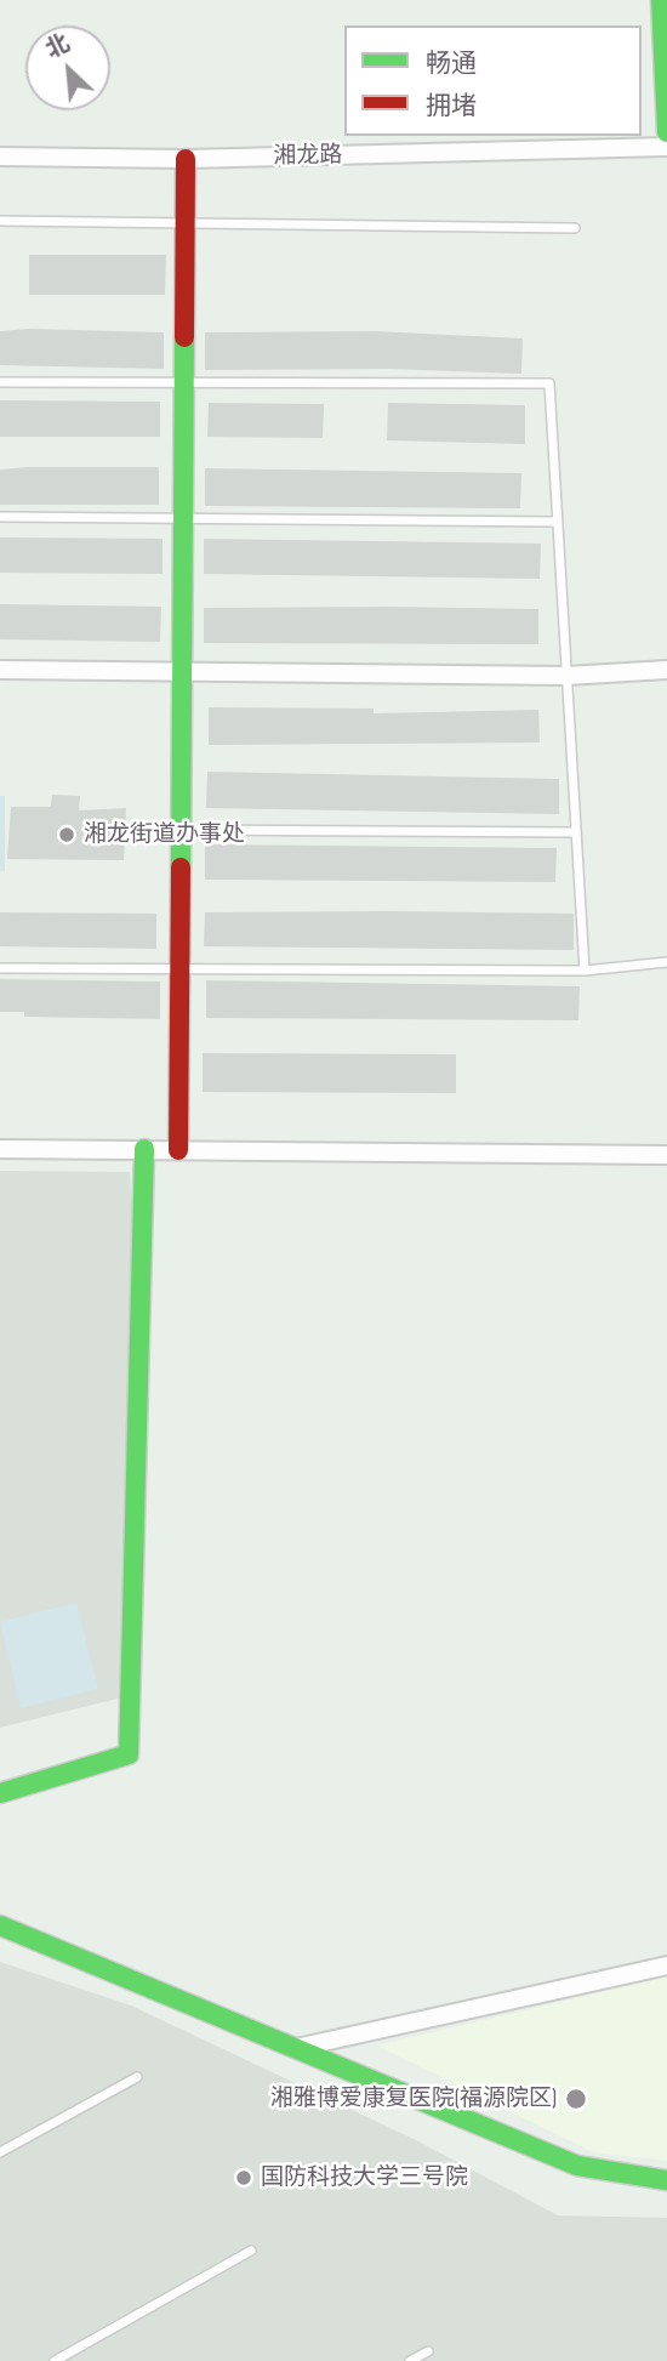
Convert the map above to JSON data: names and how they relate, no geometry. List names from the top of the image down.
{
  "streets": {
    "street": ["湘龙路"]
  },
  "places": ["湘龙街道办事处", "湘雅博爱康复医院(福源院区)", "国防科技大学三号院"],
  "legend": ["畅通", "拥堵"],
  "north": "top left"
}
